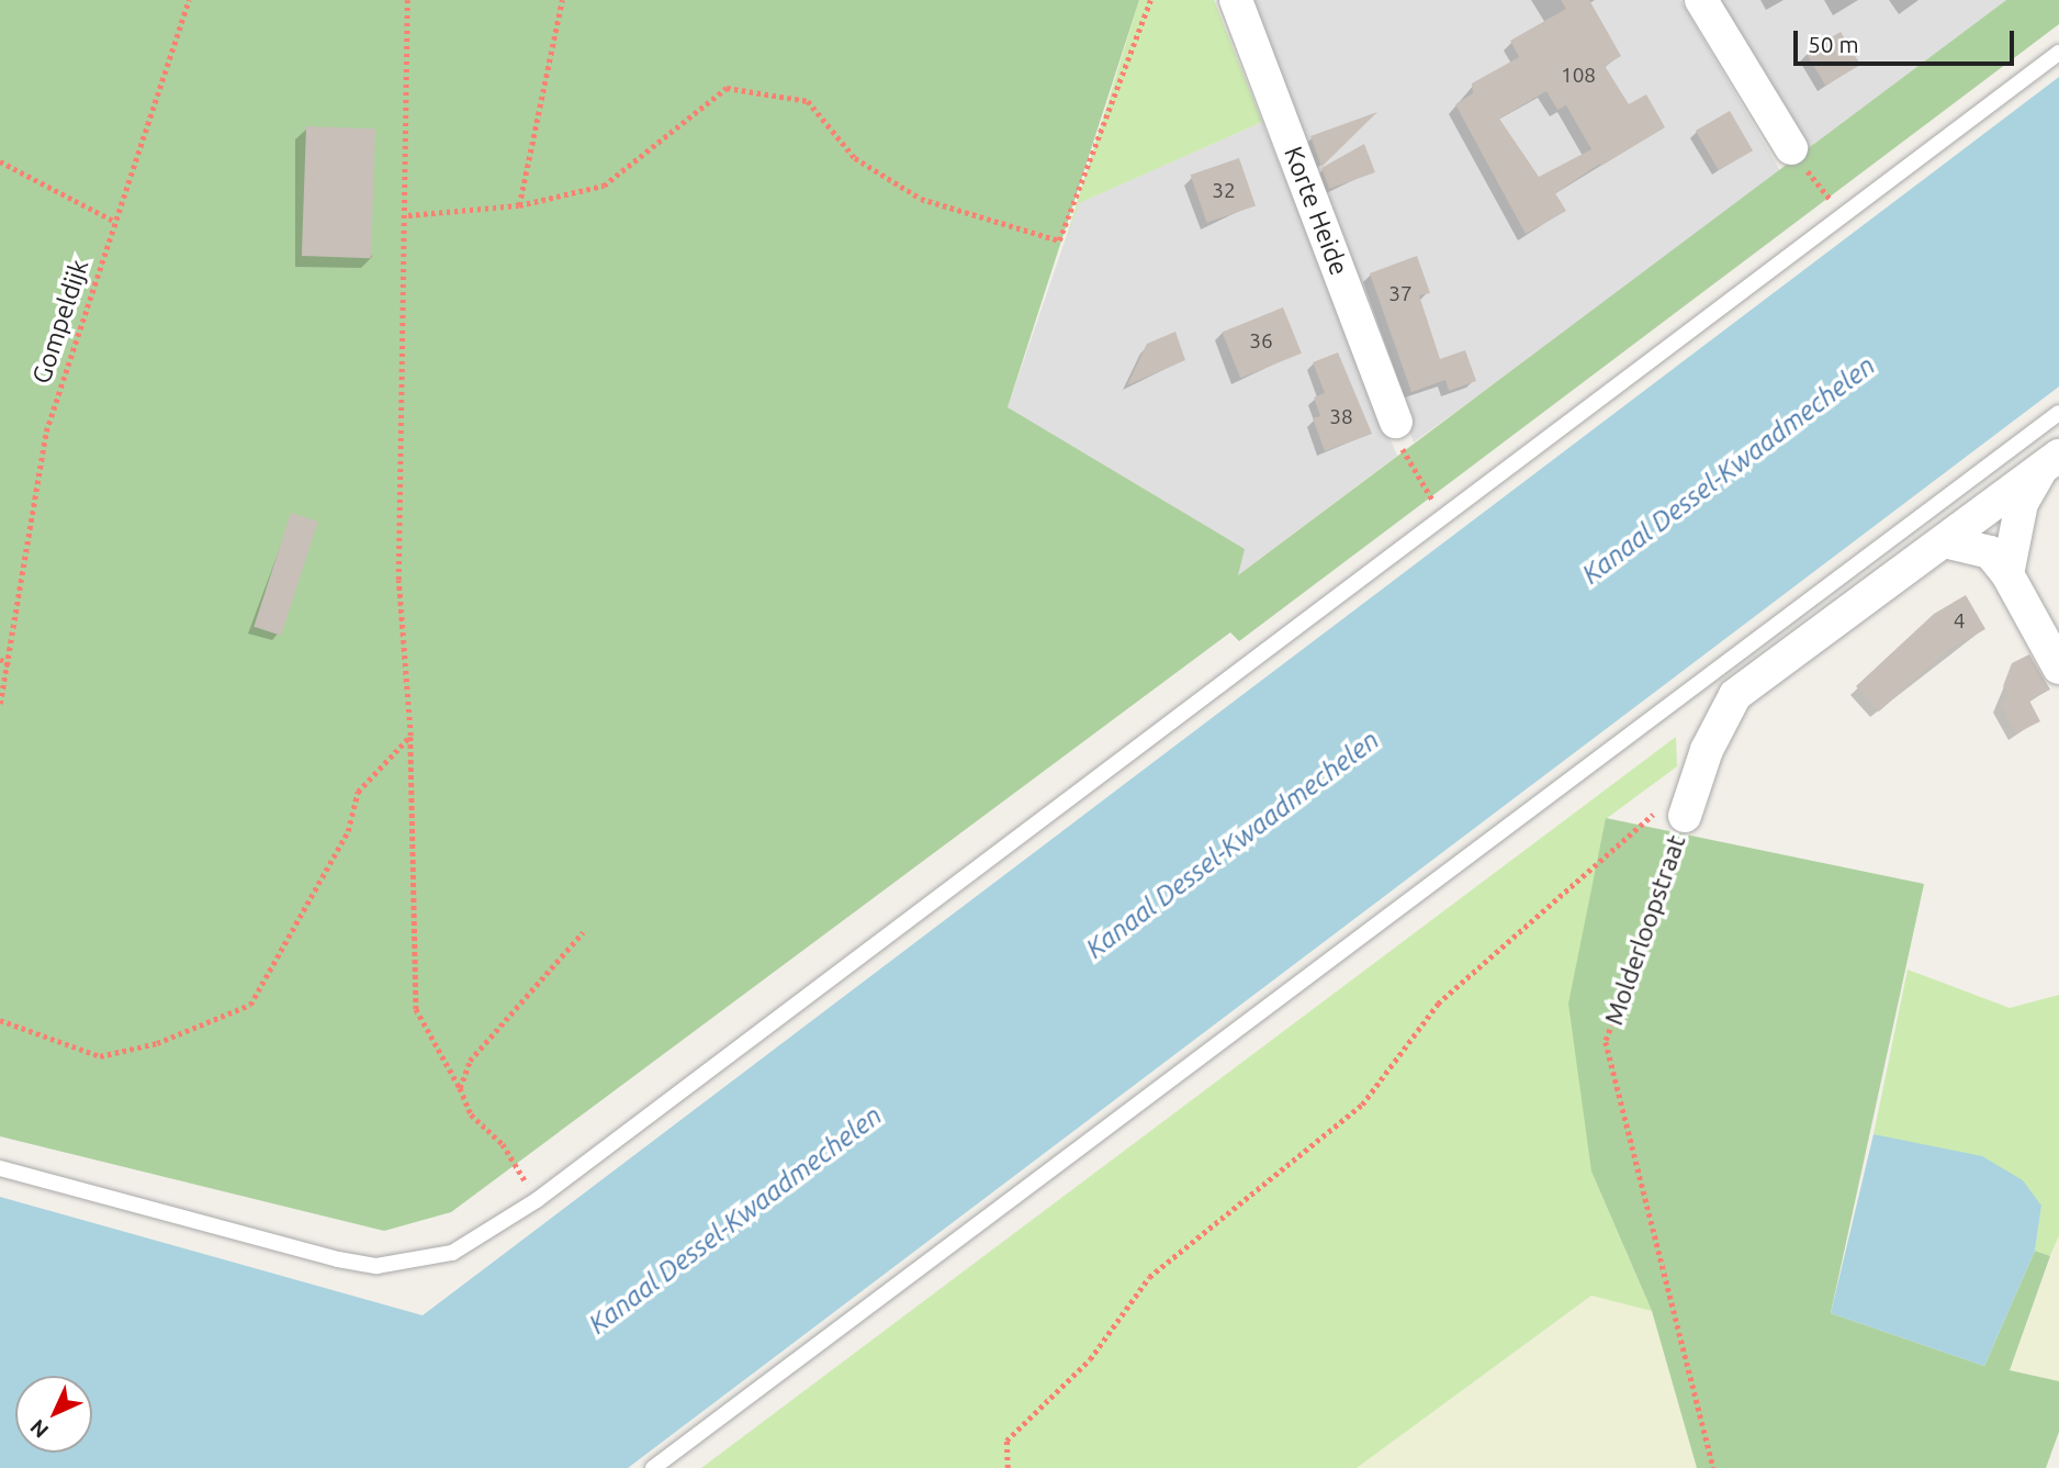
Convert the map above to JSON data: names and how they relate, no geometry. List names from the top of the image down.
{
  "streets": {
    "street": ["Korte Heide", "Molderloopstraat"],
    "path": ["Gompeldijk"]
  },
  "water": ["Kanaal Dessel-Kwaadmechelen"],
  "house_numbers": [
    "108",
    "32",
    "37",
    "36",
    "38",
    "4"
  ],
  "scale_bar": "50 m",
  "north": "bottom left"
}
